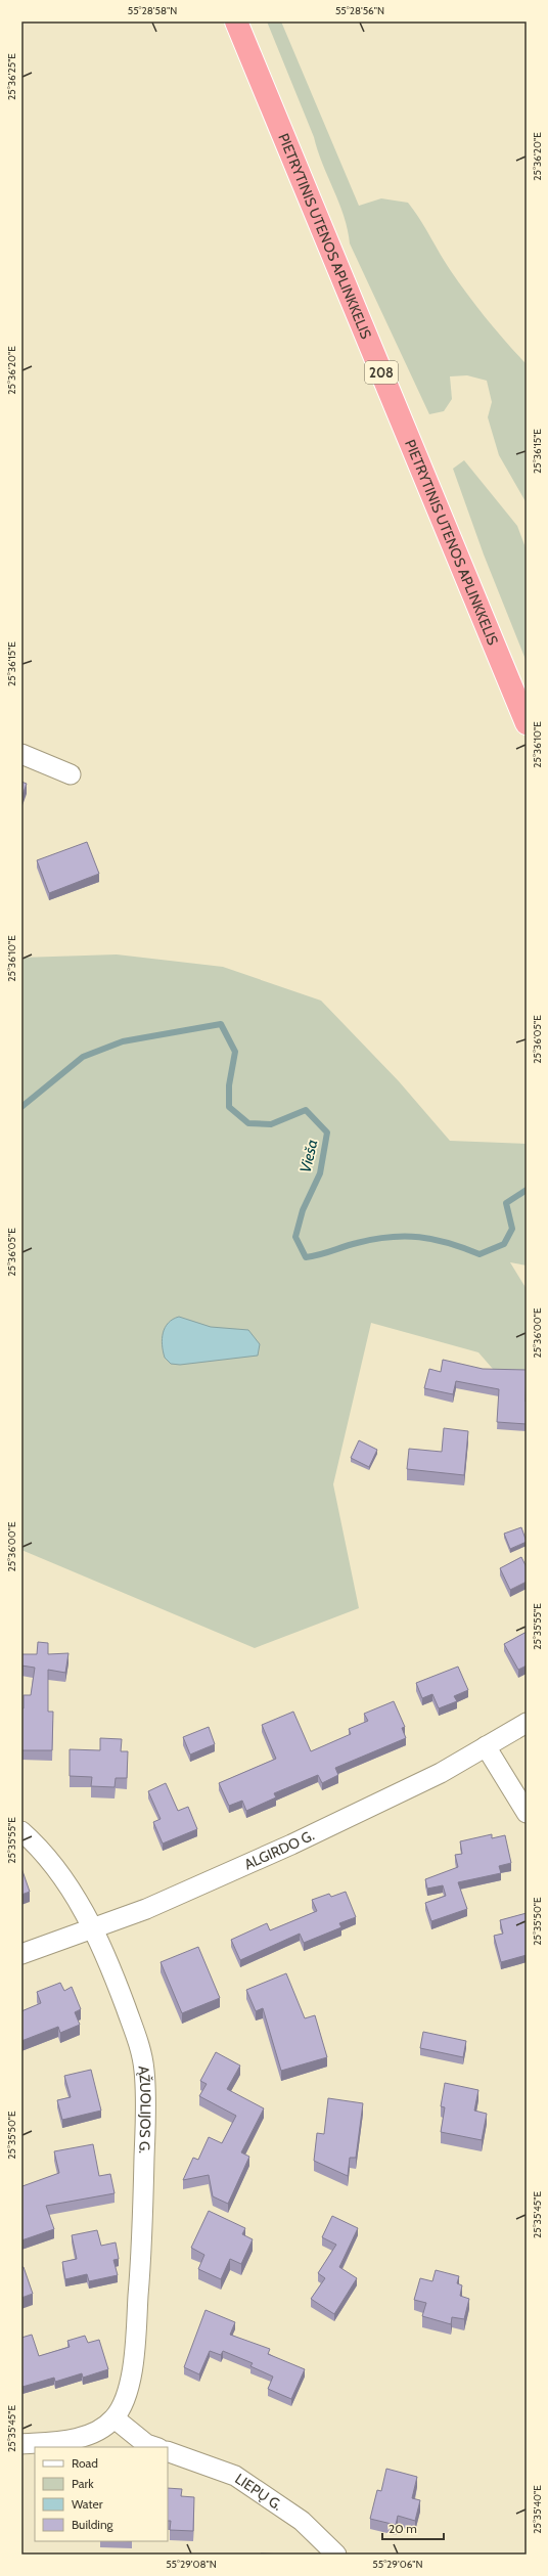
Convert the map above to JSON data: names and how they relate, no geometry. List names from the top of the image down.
{
  "streets": {
    "highway": ["PIETRYTINIS UTENOS APLINKKELIS", "208"],
    "street": ["ALGIRDO G.", "ĄŽUOLIJOS G.", "LIEPŲ G."]
  },
  "crossings": [
    ["ALGIRDO G.", "ĄŽUOLIJOS G."]
  ],
  "water": ["Vieša"],
  "legend": [
    "Road",
    "Park",
    "Water",
    "Building"
  ],
  "scale_bar": "20 m",
  "coordinates": [
    "55°28'58\"N",
    "55°28'56\"N",
    "25°36'25\"E",
    "25°36'20\"E",
    "25°36'15\"E",
    "25°36'10\"E",
    "25°36'05\"E",
    "25°36'00\"E",
    "25°35'55\"E",
    "25°35'50\"E",
    "25°35'45\"E",
    "25°35'40\"E",
    "55°29'08\"N",
    "55°29'06\"N"
  ]
}
